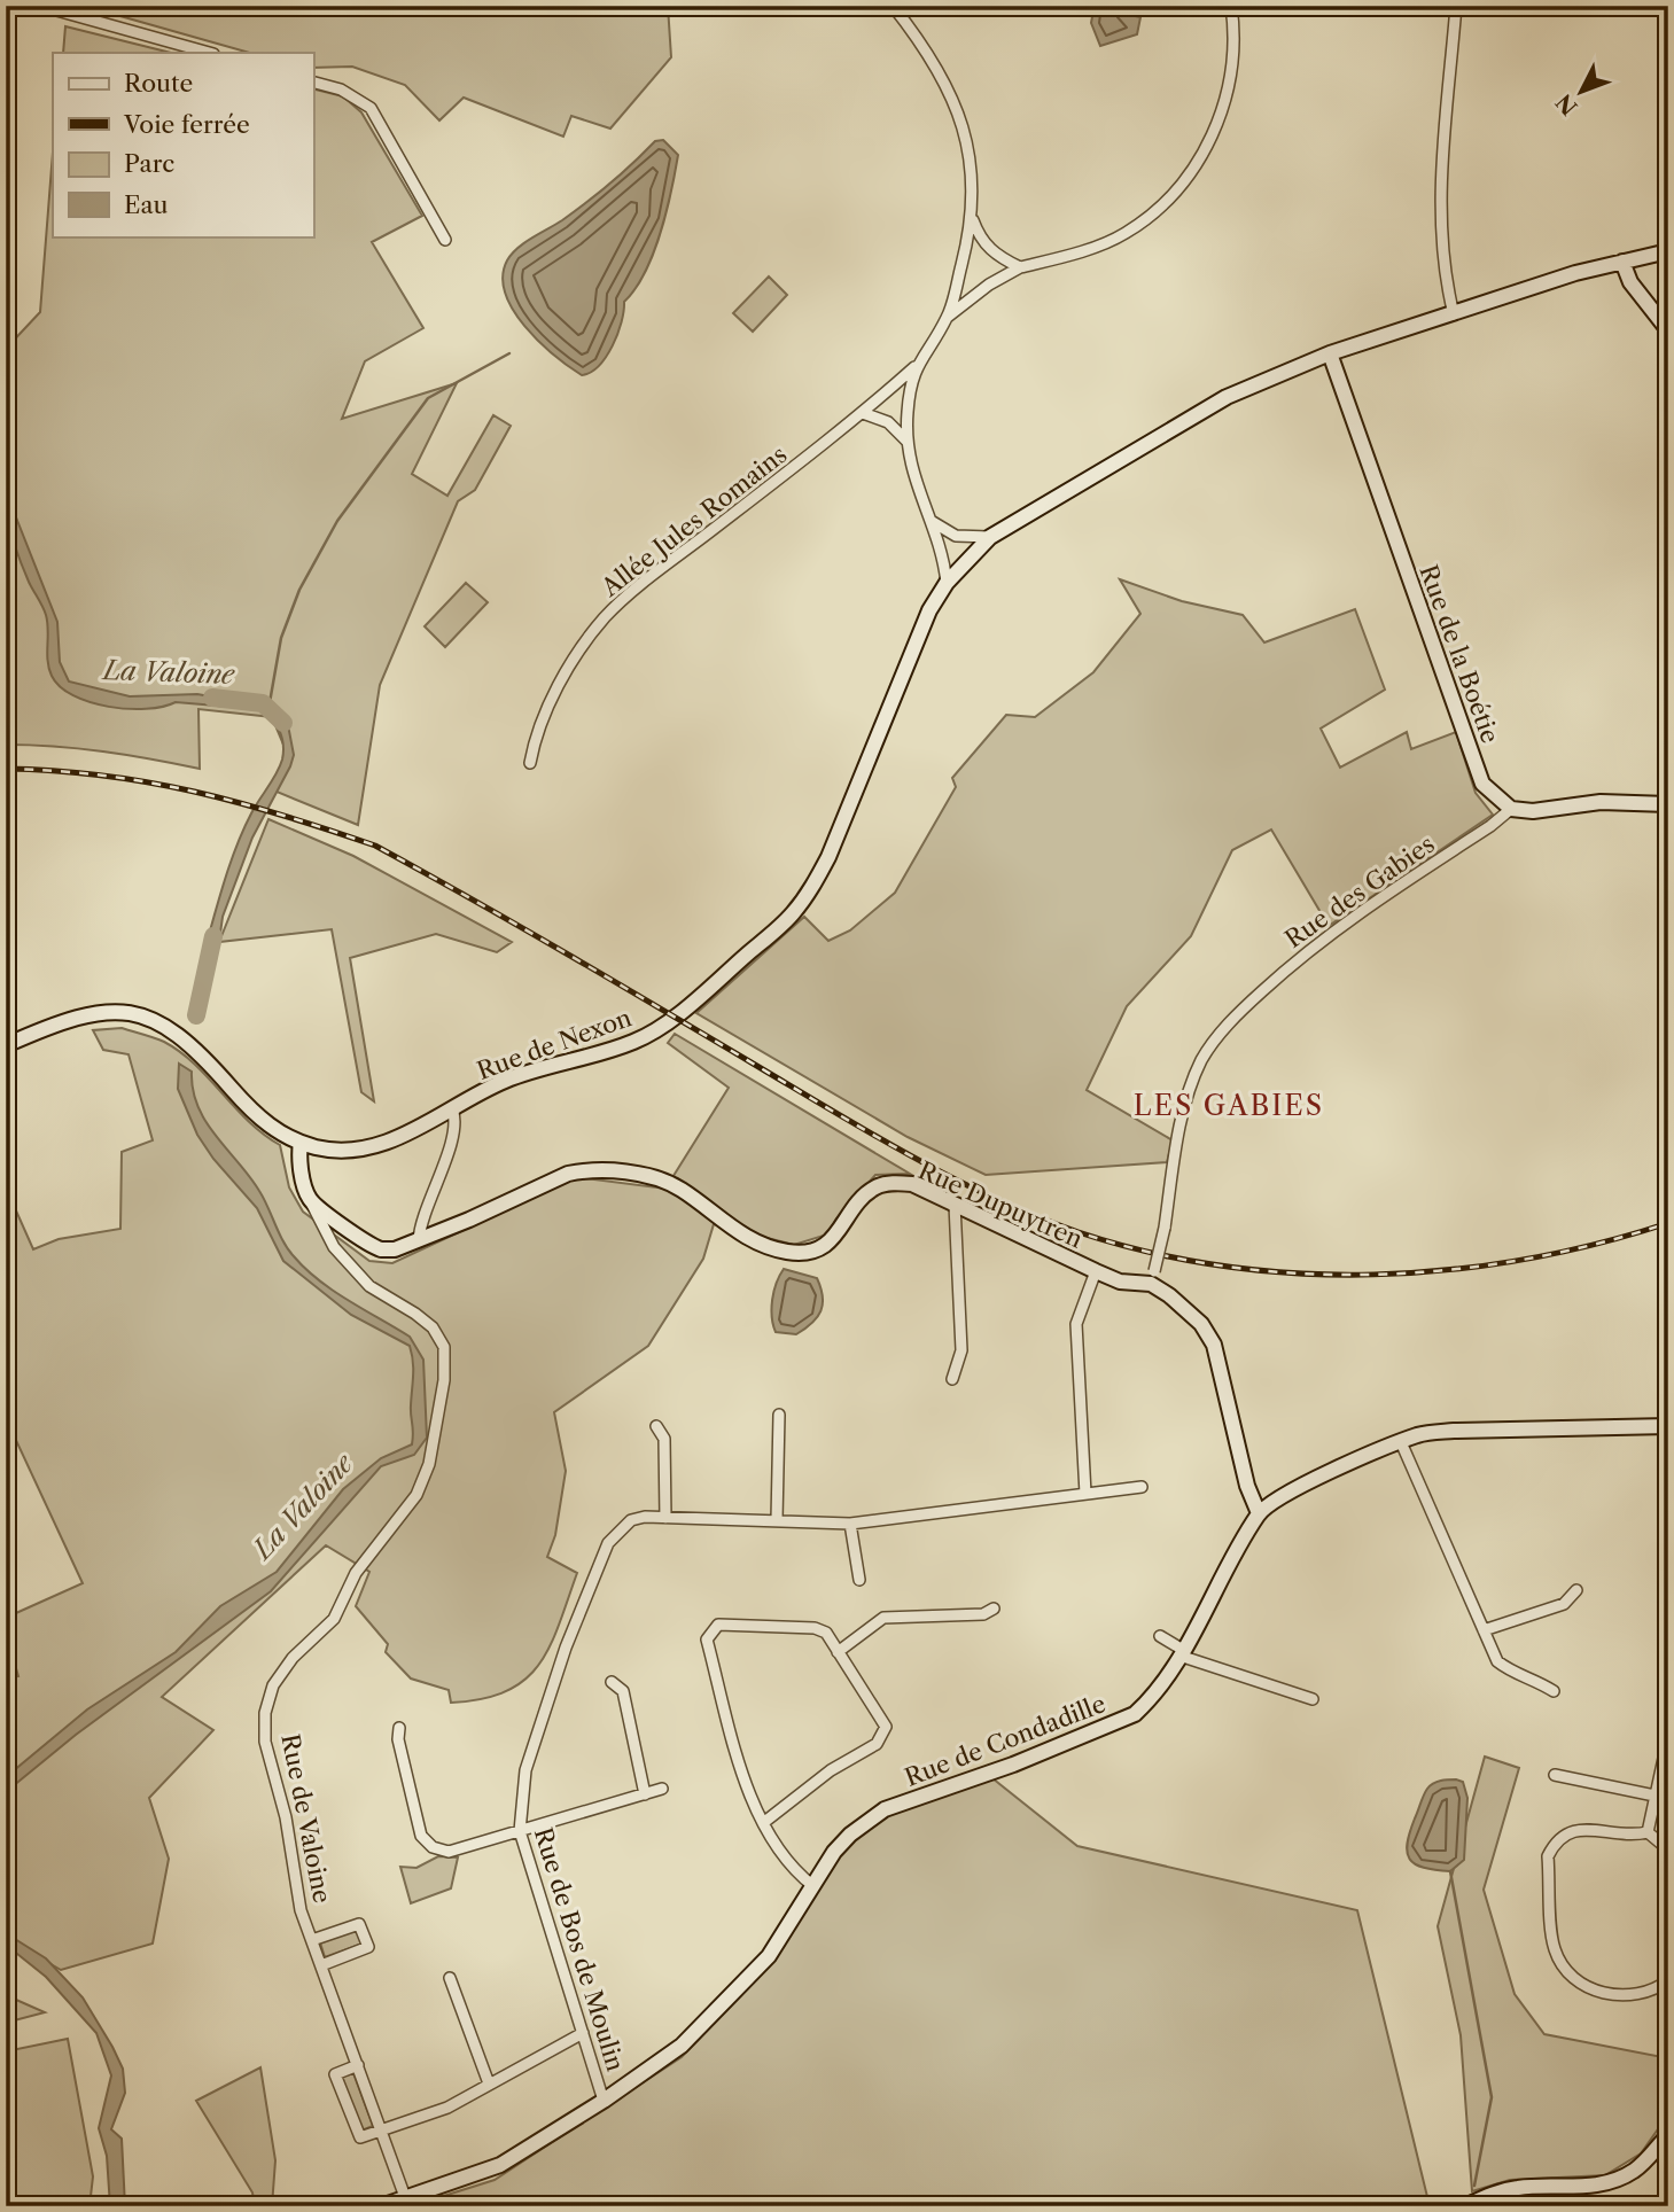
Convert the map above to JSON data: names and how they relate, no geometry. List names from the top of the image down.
{
  "streets": {
    "street": [
      "Allée Jules Romains",
      "Rue de la Boétie",
      "Rue des Gabies",
      "Rue de Nexon",
      "Rue Dupuytren",
      "Rue de Condadille",
      "Rue de Valoine",
      "Rue de Bos de Moulin"
    ]
  },
  "crossings": [
    ["Rue de la Boétie", "Rue des Gabies"],
    ["Rue de la Boétie", "Rue de Nexon"],
    ["Rue des Gabies", "Rue Dupuytren"],
    ["Rue de Nexon", "Rue de Valoine"],
    ["Rue Dupuytren", "Rue de Condadille"],
    ["Rue Dupuytren", "Rue de Valoine"],
    ["Rue de Condadille", "Rue de Valoine"],
    ["Rue de Condadille", "Rue de Bos de Moulin"]
  ],
  "districts": ["LES GABIES"],
  "water": ["La Valoine"],
  "legend": [
    "Route",
    "Voie ferrée",
    "Parc",
    "Eau"
  ],
  "north": "bottom left"
}
